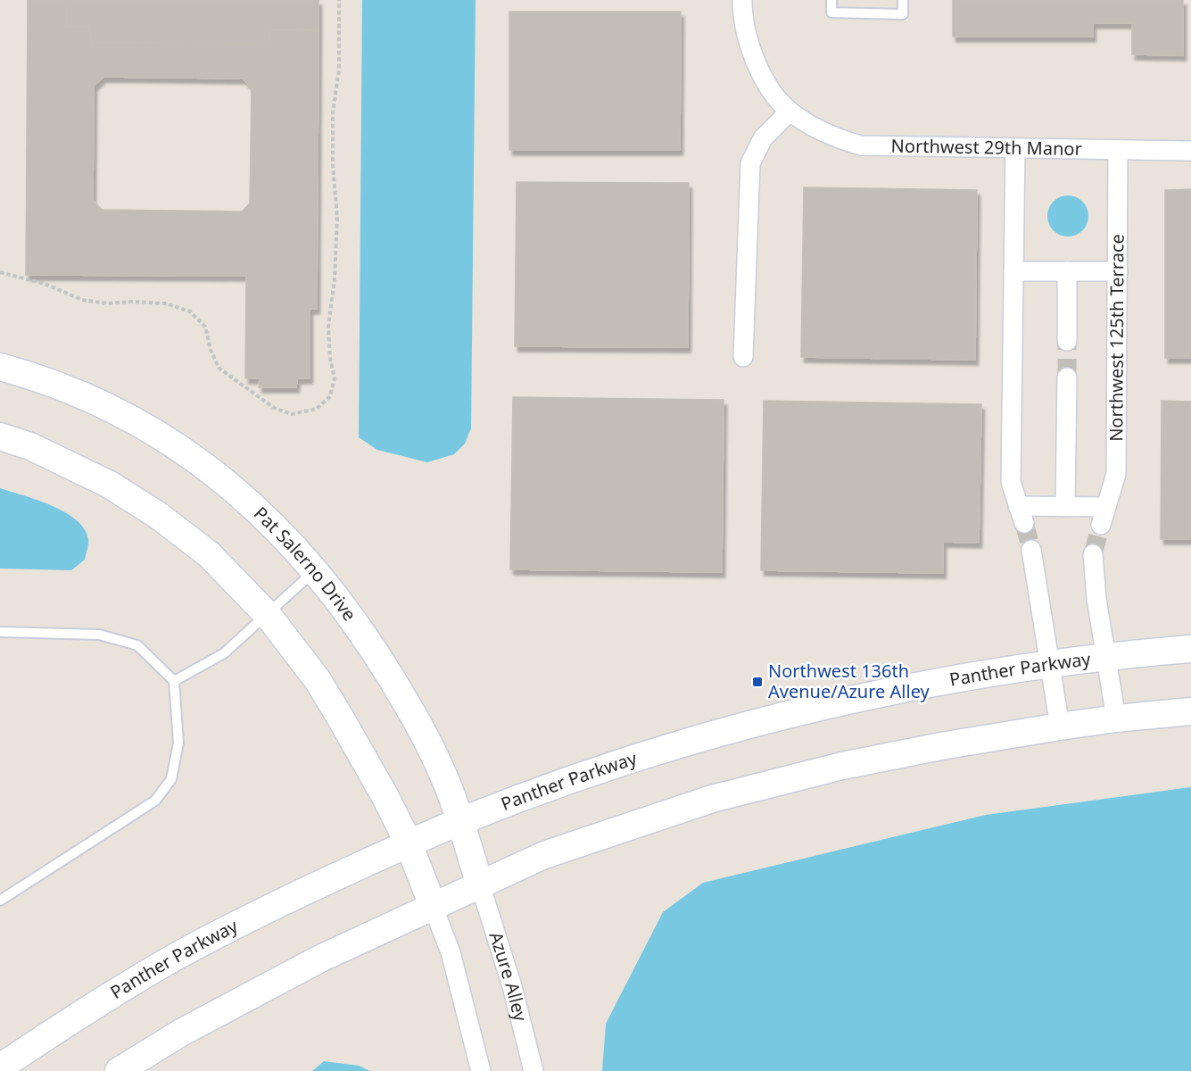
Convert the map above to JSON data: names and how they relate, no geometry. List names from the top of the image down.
{
  "streets": {
    "main road": ["Pat Salerno Drive", "Panther Parkway"],
    "street": ["Northwest 29th Manor", "Northwest 125th Terrace", "Azure Alley"]
  },
  "crossings": [
    ["Northwest 29th Manor", "Northwest 125th Terrace"],
    ["Pat Salerno Drive", "Panther Parkway"],
    ["Pat Salerno Drive", "Azure Alley"]
  ],
  "places": {
    "transit": ["Northwest 136th Avenue/Azure Alley"]
  }
}
